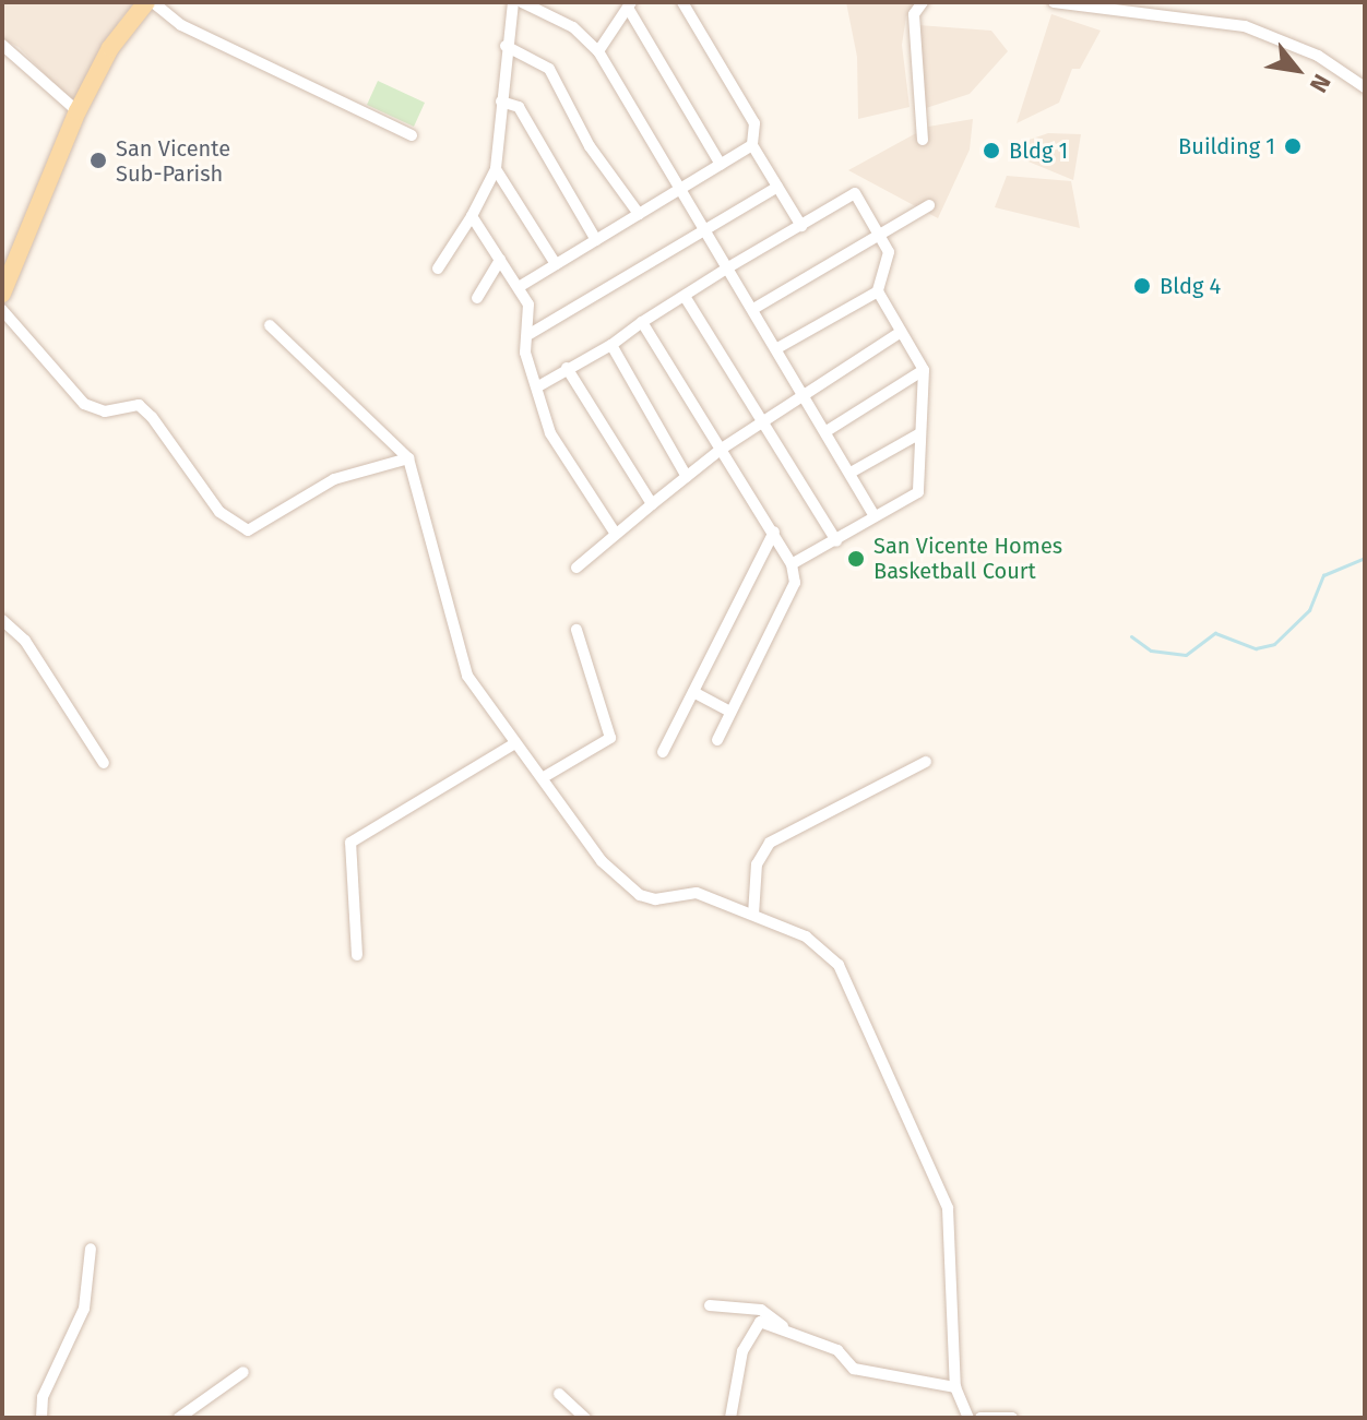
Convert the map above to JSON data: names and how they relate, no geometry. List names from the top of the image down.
{
  "places": [
    "Building 1",
    "Bldg 1",
    "San Vicente Sub-Parish",
    "Bldg 4",
    "San Vicente Homes Basketball Court"
  ],
  "north": "bottom right"
}
